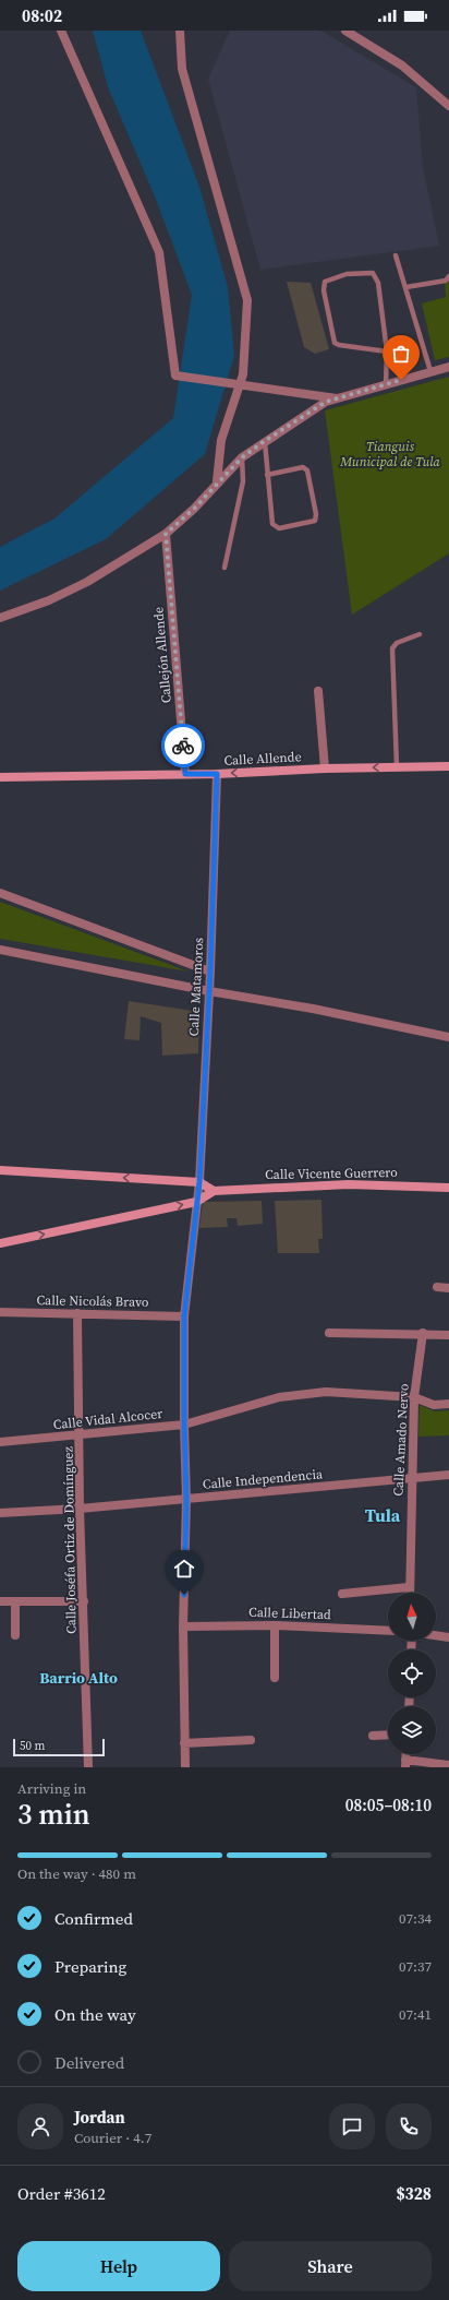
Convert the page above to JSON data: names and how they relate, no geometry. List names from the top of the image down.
{
  "streets": {
    "street": [
      "Callejón Allende",
      "Calle Allende",
      "Calle Matamoros",
      "Calle Vicente Guerrero",
      "Calle Nicolás Bravo",
      "Calle Vidal Alcocer",
      "Calle Amado Nervo",
      "Calle Independencia",
      "Calle Joséfa Ortiz de Domínguez",
      "Calle Libertad"
    ]
  },
  "crossings": [
    ["Callejón Allende", "Calle Allende"],
    ["Calle Allende", "Calle Matamoros"],
    ["Calle Matamoros", "Calle Vicente Guerrero"],
    ["Calle Matamoros", "Calle Nicolás Bravo"],
    ["Calle Matamoros", "Calle Vidal Alcocer"],
    ["Calle Matamoros", "Calle Independencia"],
    ["Calle Matamoros", "Calle Libertad"],
    ["Calle Nicolás Bravo", "Calle Joséfa Ortiz de Domínguez"],
    ["Calle Vidal Alcocer", "Calle Amado Nervo"],
    ["Calle Vidal Alcocer", "Calle Joséfa Ortiz de Domínguez"],
    ["Calle Amado Nervo", "Calle Independencia"],
    ["Calle Independencia", "Calle Joséfa Ortiz de Domínguez"]
  ],
  "one_way": ["Calle Allende"],
  "districts": ["Tula", "Barrio Alto"],
  "parks": ["Tianguis Municipal de Tula"],
  "scale_bar": "50 m",
  "north": "top",
  "page": {
    "status": "08:02",
    "scale": "50 m",
    "heading": ["3 min", "Arriving in", "08:05–08:10"],
    "panel": [
      "Jordan",
      "Courier · 4.7",
      "Order #3612",
      "$328"
    ],
    "bar": "On the way · 480 m",
    "list": [
      ["Confirmed", "07:34"],
      ["Preparing", "07:37"],
      ["On the way", "07:41"],
      "Delivered"
    ],
    "buttons": ["Help", "Share"]
  }
}
